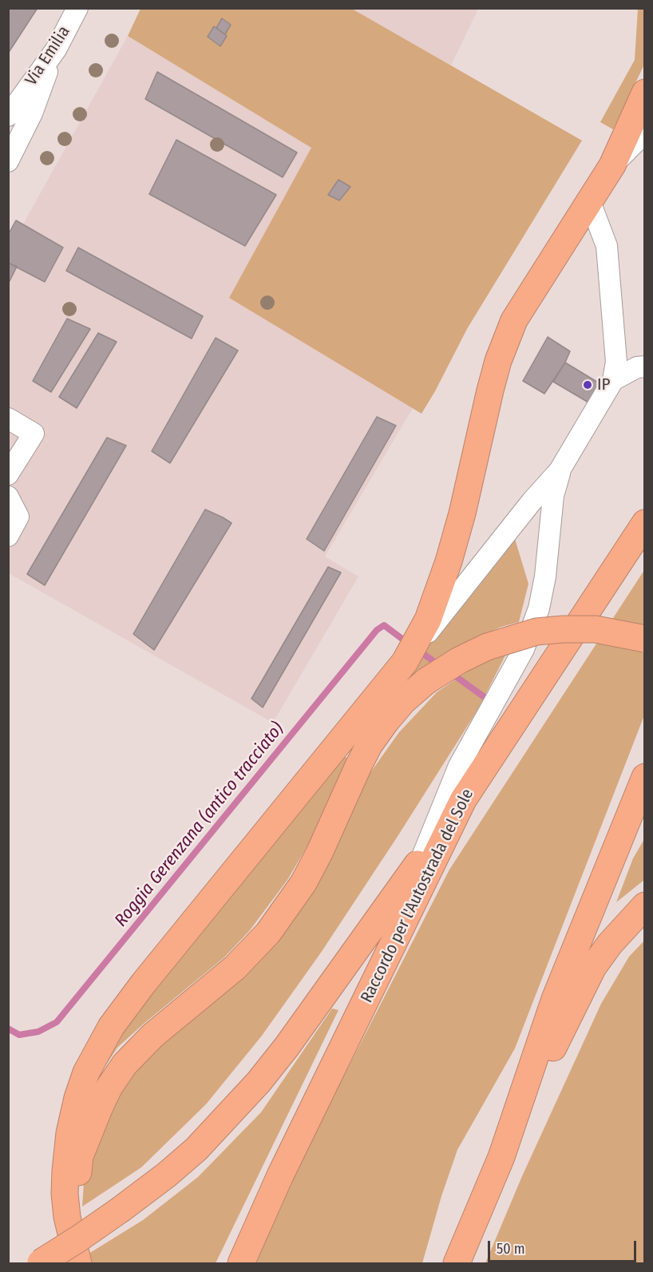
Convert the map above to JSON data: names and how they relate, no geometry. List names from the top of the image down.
{
  "streets": {
    "highway": ["Raccordo per l'Autostrada del Sole"],
    "street": ["Via Emilia"]
  },
  "water": ["Roggia Gerenzana (antico tracciato)"],
  "places": ["IP"],
  "scale_bar": "50 m"
}
